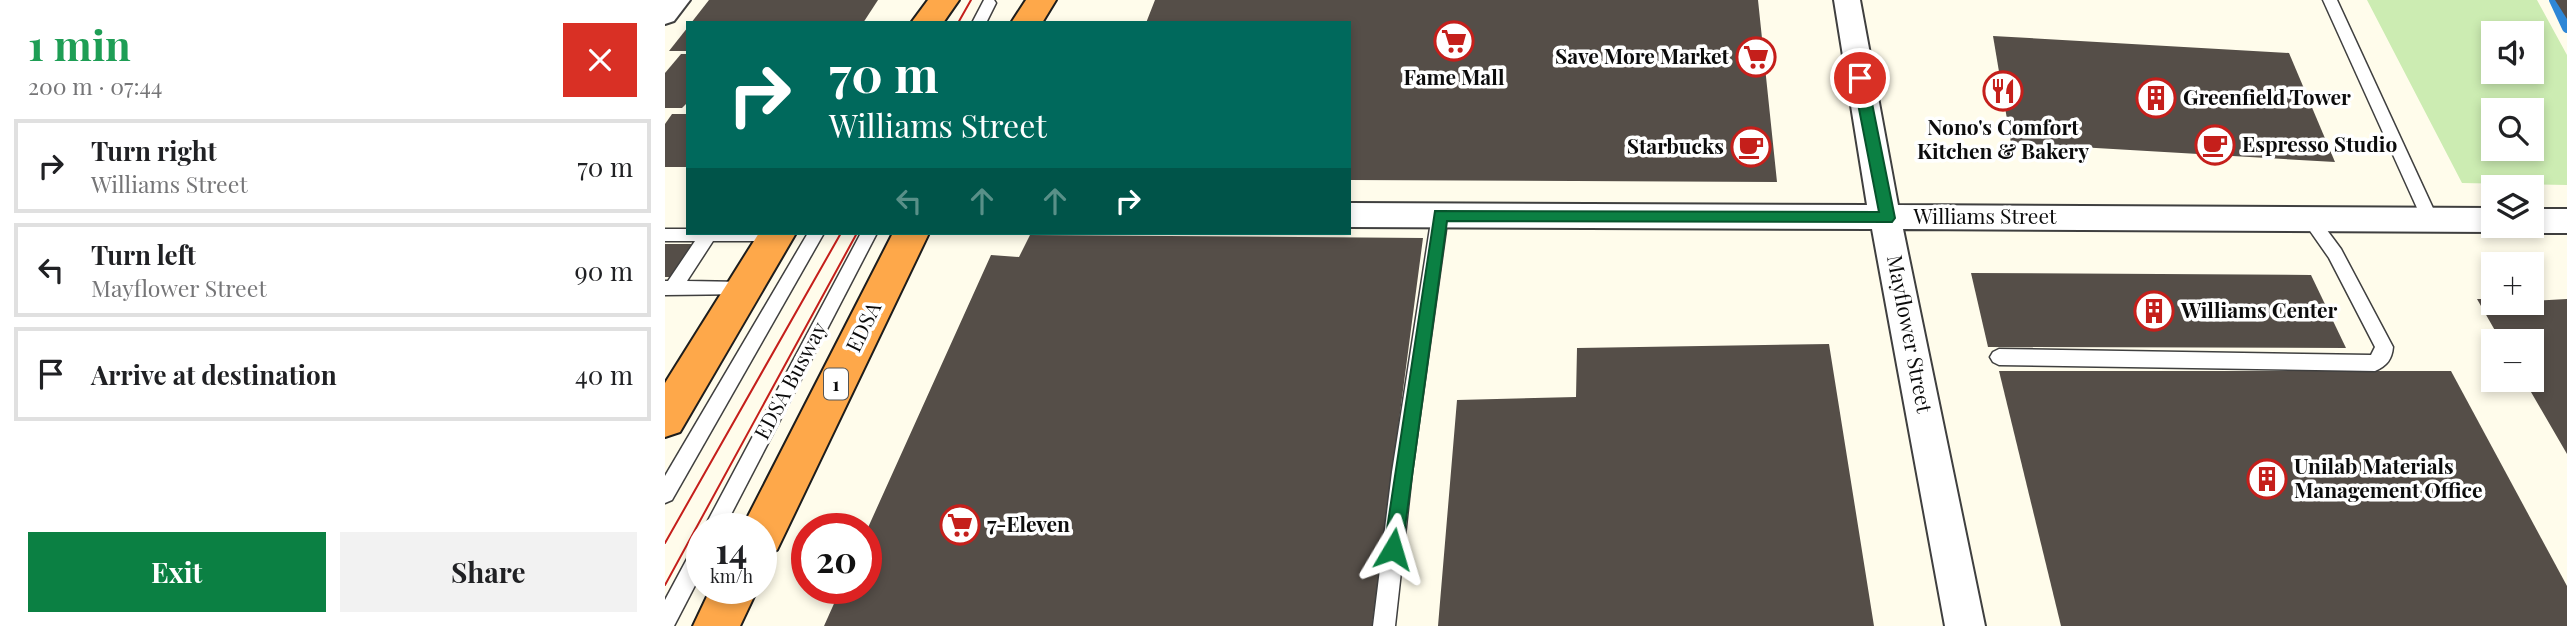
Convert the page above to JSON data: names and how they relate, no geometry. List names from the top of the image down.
{
  "streets": {
    "highway": ["EDSA", "1"],
    "street": ["Williams Street", "Mayflower Street"],
    "lane": ["EDSA Busway"]
  },
  "crossings": [
    ["Williams Street", "Mayflower Street"]
  ],
  "places": {
    "supermarket": ["Fame Mall", "Save More Market", "7-Eleven"],
    "restaurant": ["Nono's Comfort Kitchen & Bakery"],
    "building": ["Greenfield Tower", "Williams Center", "Unilab Materials Management Office"],
    "cafe": ["Espresso Studio", "Starbucks"]
  },
  "page": {
    "heading": ["1 min", "200 m · 07:44"],
    "map_buttons": ["+", "−"],
    "turn": ["70 m", "Williams Street"],
    "list": [
      {
        "name": "Turn right",
        "note": "Williams Street",
        "value": "70 m"
      },
      {
        "name": "Turn left",
        "note": "Mayflower Street",
        "value": "90 m"
      },
      {
        "name": "Arrive at destination",
        "value": "40 m"
      }
    ],
    "speed": "14 km/h",
    "limit": "20",
    "buttons": ["Exit", "Share"]
  }
}
